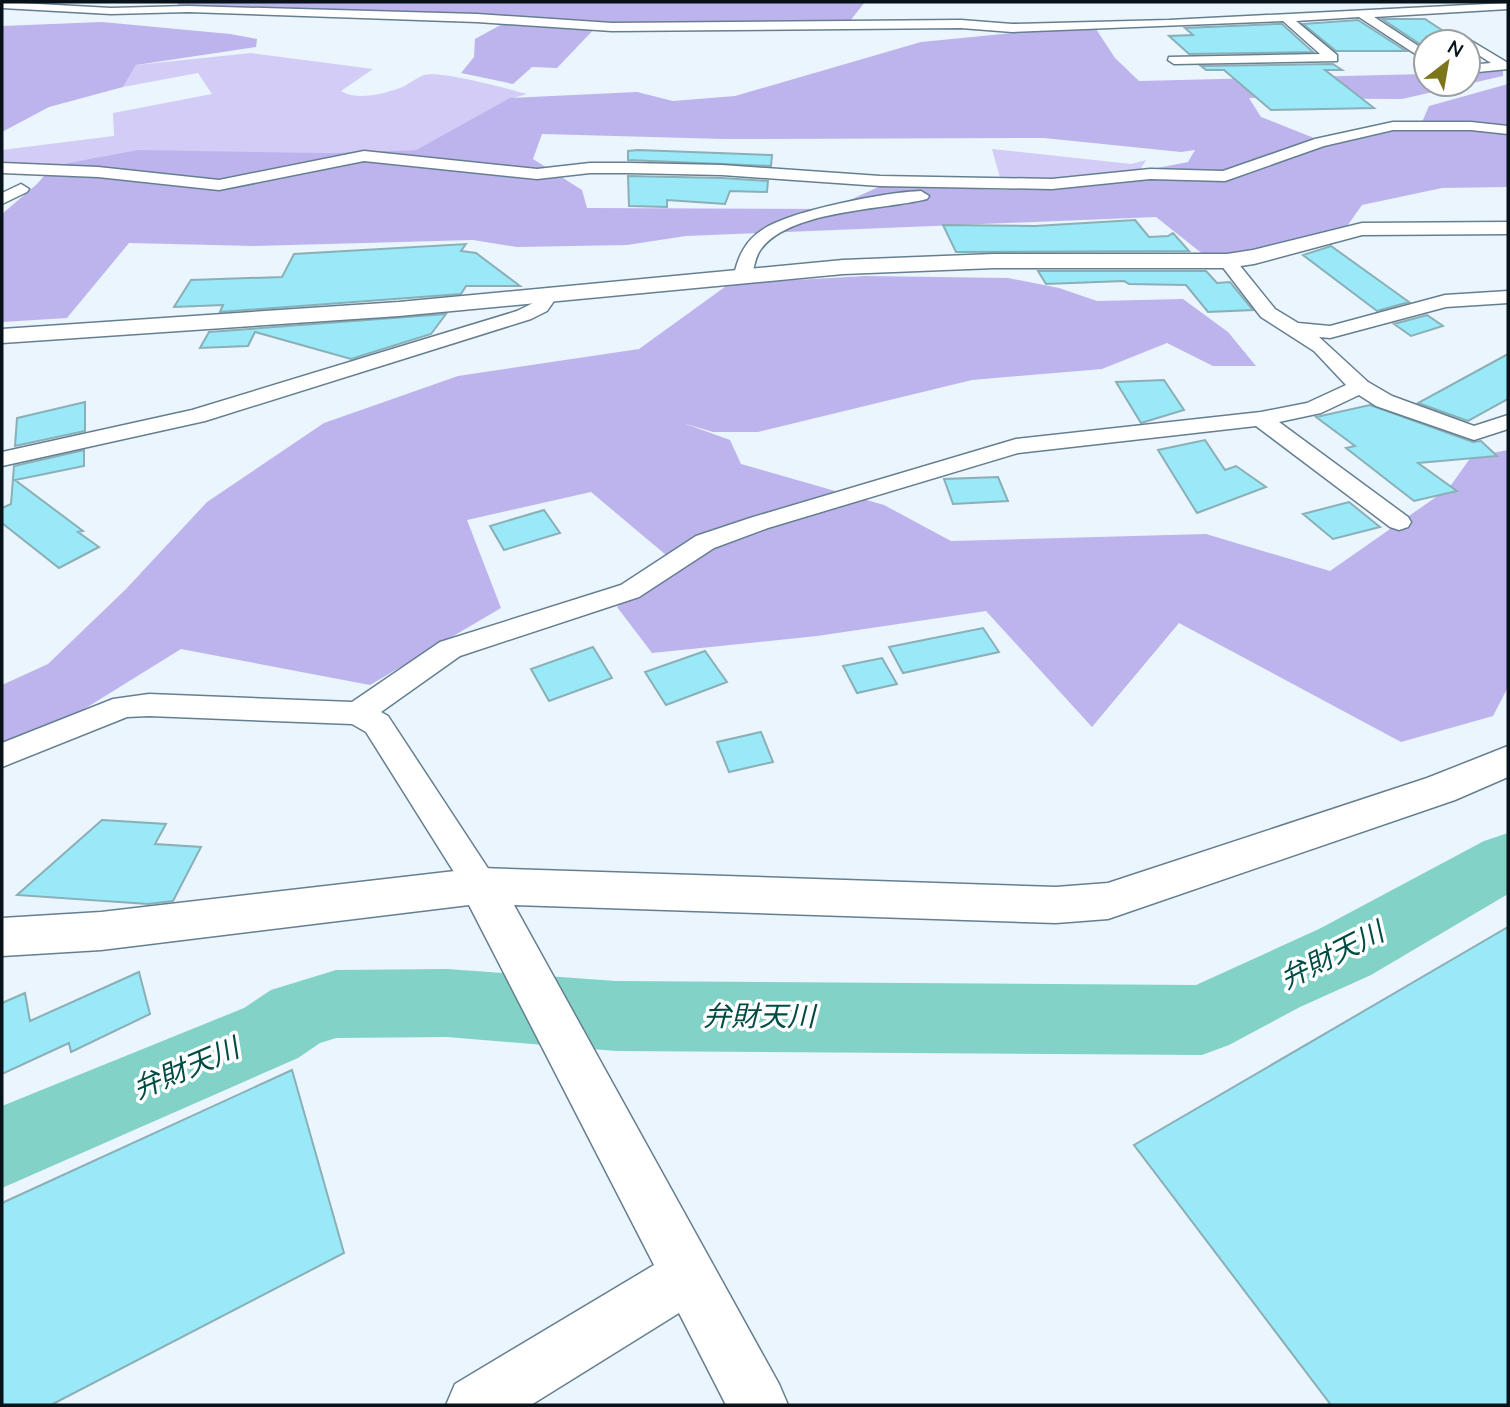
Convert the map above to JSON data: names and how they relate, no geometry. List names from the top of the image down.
{
  "water": ["弁財天川"],
  "north": "top right"
}
